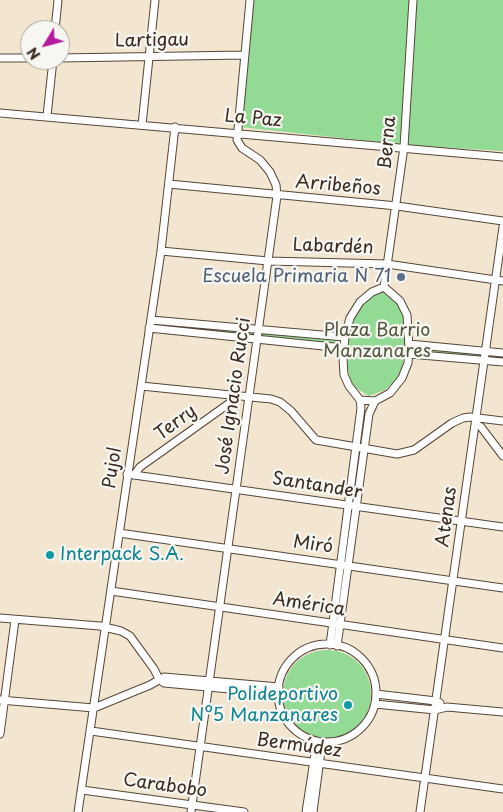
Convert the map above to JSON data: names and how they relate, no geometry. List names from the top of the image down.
{
  "streets": {
    "street": [
      "Lartigau",
      "La Paz",
      "Berna",
      "Arribeños",
      "Labardén",
      "José Ignacio Rucci",
      "Terry",
      "Pujol",
      "Santander",
      "Atenas",
      "Miró",
      "América",
      "Bermúdez",
      "Carabobo"
    ]
  },
  "crossings": [
    ["La Paz", "Berna"],
    ["La Paz", "José Ignacio Rucci"],
    ["La Paz", "Pujol"],
    ["Berna", "Arribeños"],
    ["Berna", "Labardén"],
    ["Arribeños", "José Ignacio Rucci"],
    ["Arribeños", "Pujol"],
    ["Labardén", "José Ignacio Rucci"],
    ["Labardén", "Pujol"],
    ["Labardén", "Atenas"],
    ["José Ignacio Rucci", "Santander"],
    ["José Ignacio Rucci", "Miró"],
    ["José Ignacio Rucci", "América"],
    ["José Ignacio Rucci", "Bermúdez"],
    ["José Ignacio Rucci", "Carabobo"],
    ["Terry", "Pujol"],
    ["Terry", "Santander"],
    ["Pujol", "Santander"],
    ["Pujol", "Miró"],
    ["Pujol", "América"],
    ["Pujol", "Bermúdez"],
    ["Pujol", "Carabobo"],
    ["Santander", "Atenas"],
    ["Atenas", "Miró"],
    ["Atenas", "América"],
    ["Atenas", "Bermúdez"]
  ],
  "parks": ["Plaza Barrio Manzanares"],
  "places": ["Escuela Primaria N 71", "Interpack S.A.", "Polideportivo Nº5 Manzanares"],
  "north": "bottom left"
}
